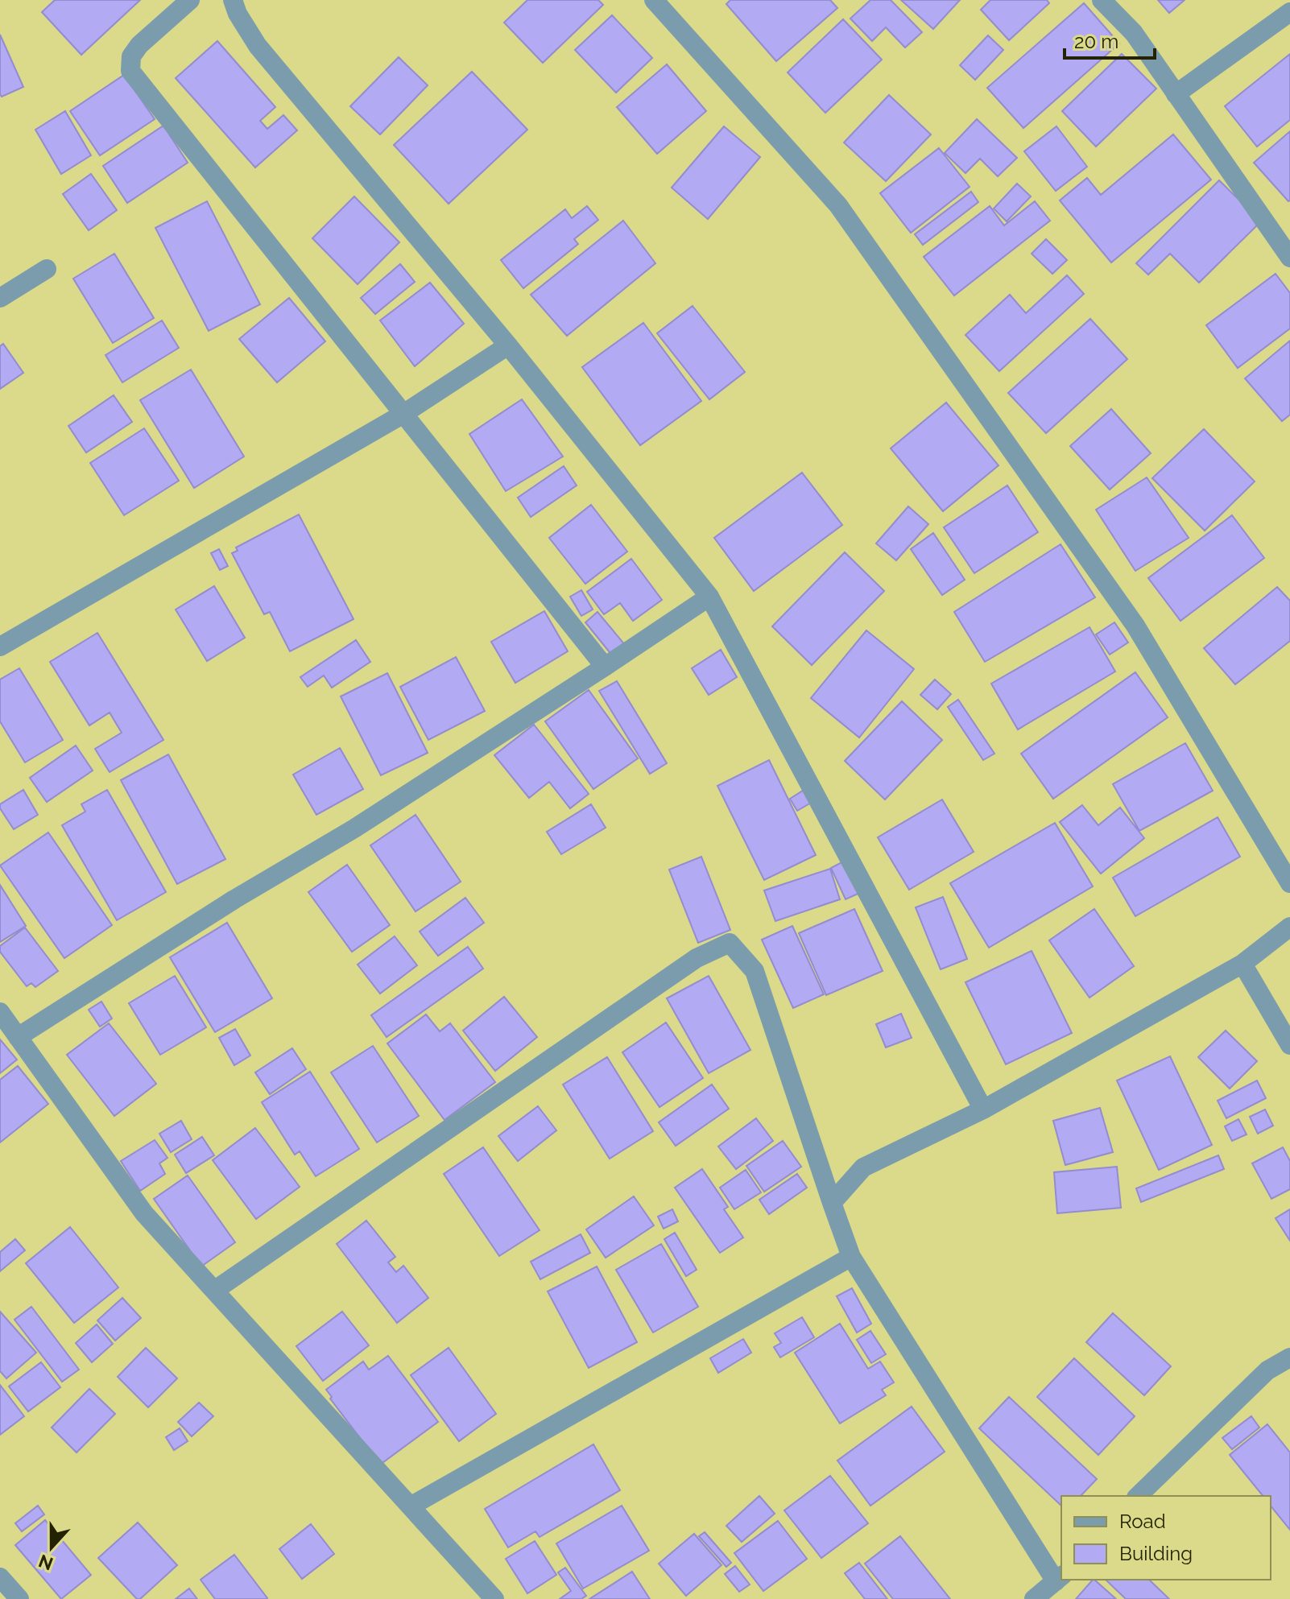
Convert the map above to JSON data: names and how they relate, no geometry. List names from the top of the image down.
{
  "legend": ["Road", "Building"],
  "scale_bar": "20 m",
  "north": "bottom"
}
